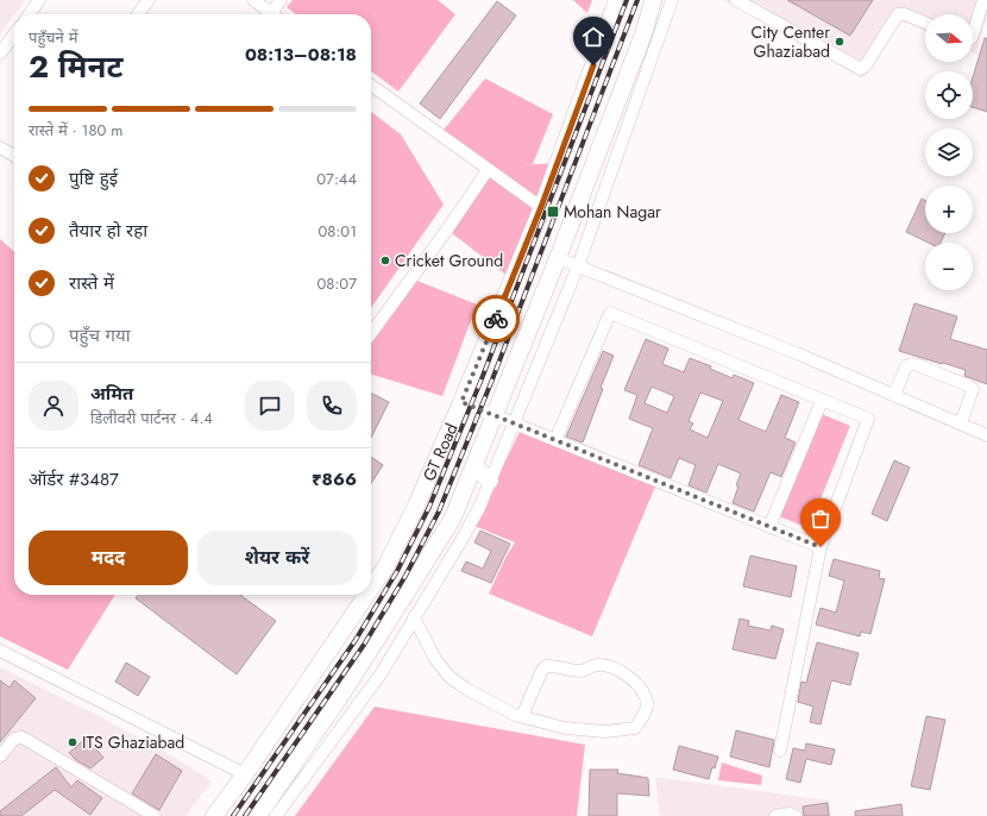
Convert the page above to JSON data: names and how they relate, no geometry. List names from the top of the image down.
{
  "streets": {
    "highway": ["GT Road"]
  },
  "places": {
    "other": ["City Center Ghaziabad", "Cricket Ground", "ITS Ghaziabad"],
    "transit": ["Mohan Nagar"]
  },
  "north": "right",
  "page": {
    "map_buttons": ["+", "−"],
    "heading": ["2 मिनट", "पहुँचने में", "08:13–08:18"],
    "panel": [
      "अमित",
      "डिलीवरी पार्टनर · 4.4",
      "ऑर्डर #3487",
      "₹866"
    ],
    "bar": "रास्ते में · 180 m",
    "list": [
      ["पुष्टि हुई", "07:44"],
      ["तैयार हो रहा", "08:01"],
      ["रास्ते में", "08:07"],
      "पहुँच गया"
    ],
    "buttons": ["मदद", "शेयर करें"]
  }
}
